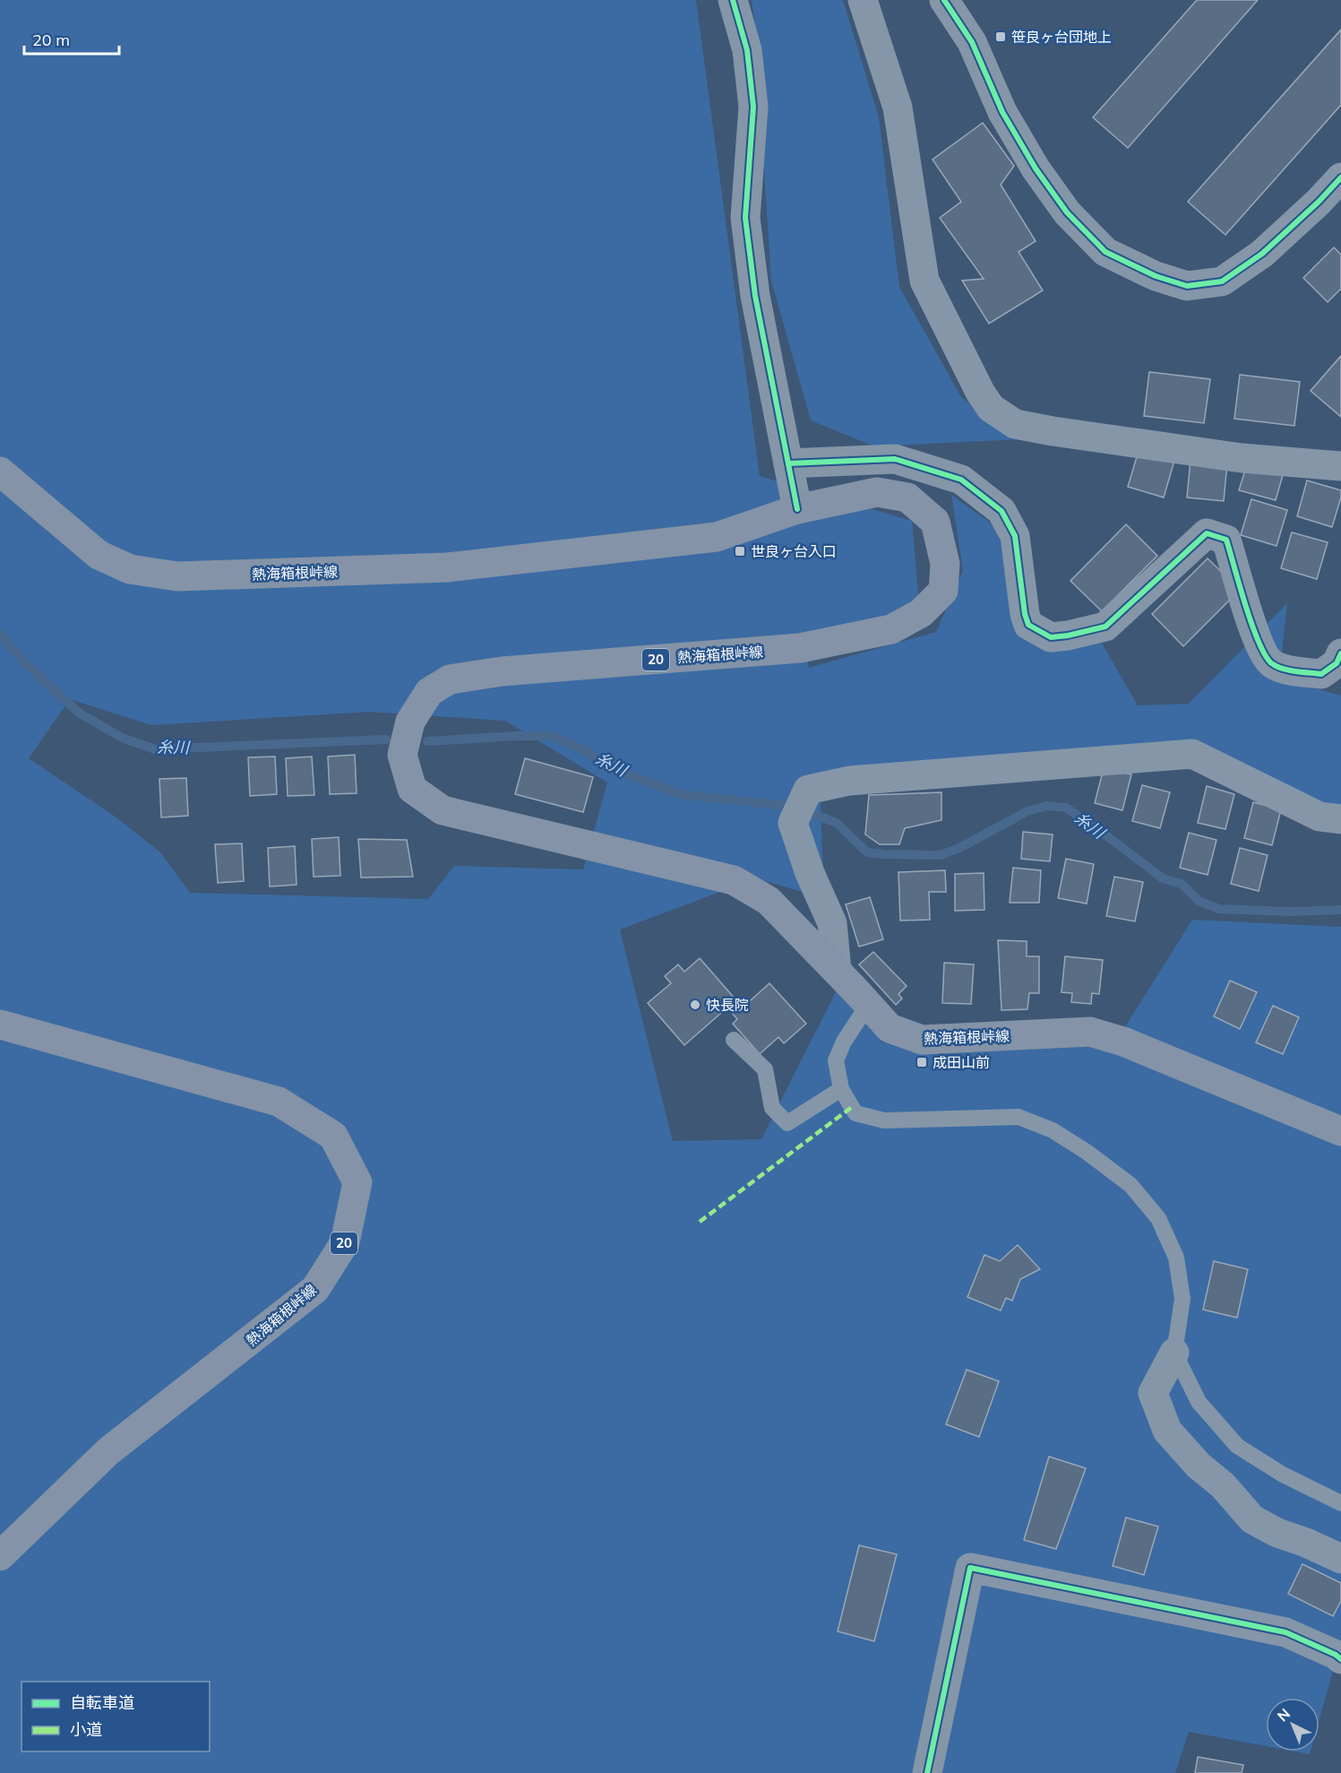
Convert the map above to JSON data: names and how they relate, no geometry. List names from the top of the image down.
{
  "streets": {
    "main road": ["熱海箱根峠線", "20"]
  },
  "water": ["糸川"],
  "places": {
    "transit": ["笹良ヶ台団地上", "世良ヶ台入口", "成田山前"],
    "other": ["快長院"]
  },
  "legend": ["自転車道", "小道"],
  "scale_bar": "20 m",
  "north": "top left"
}
